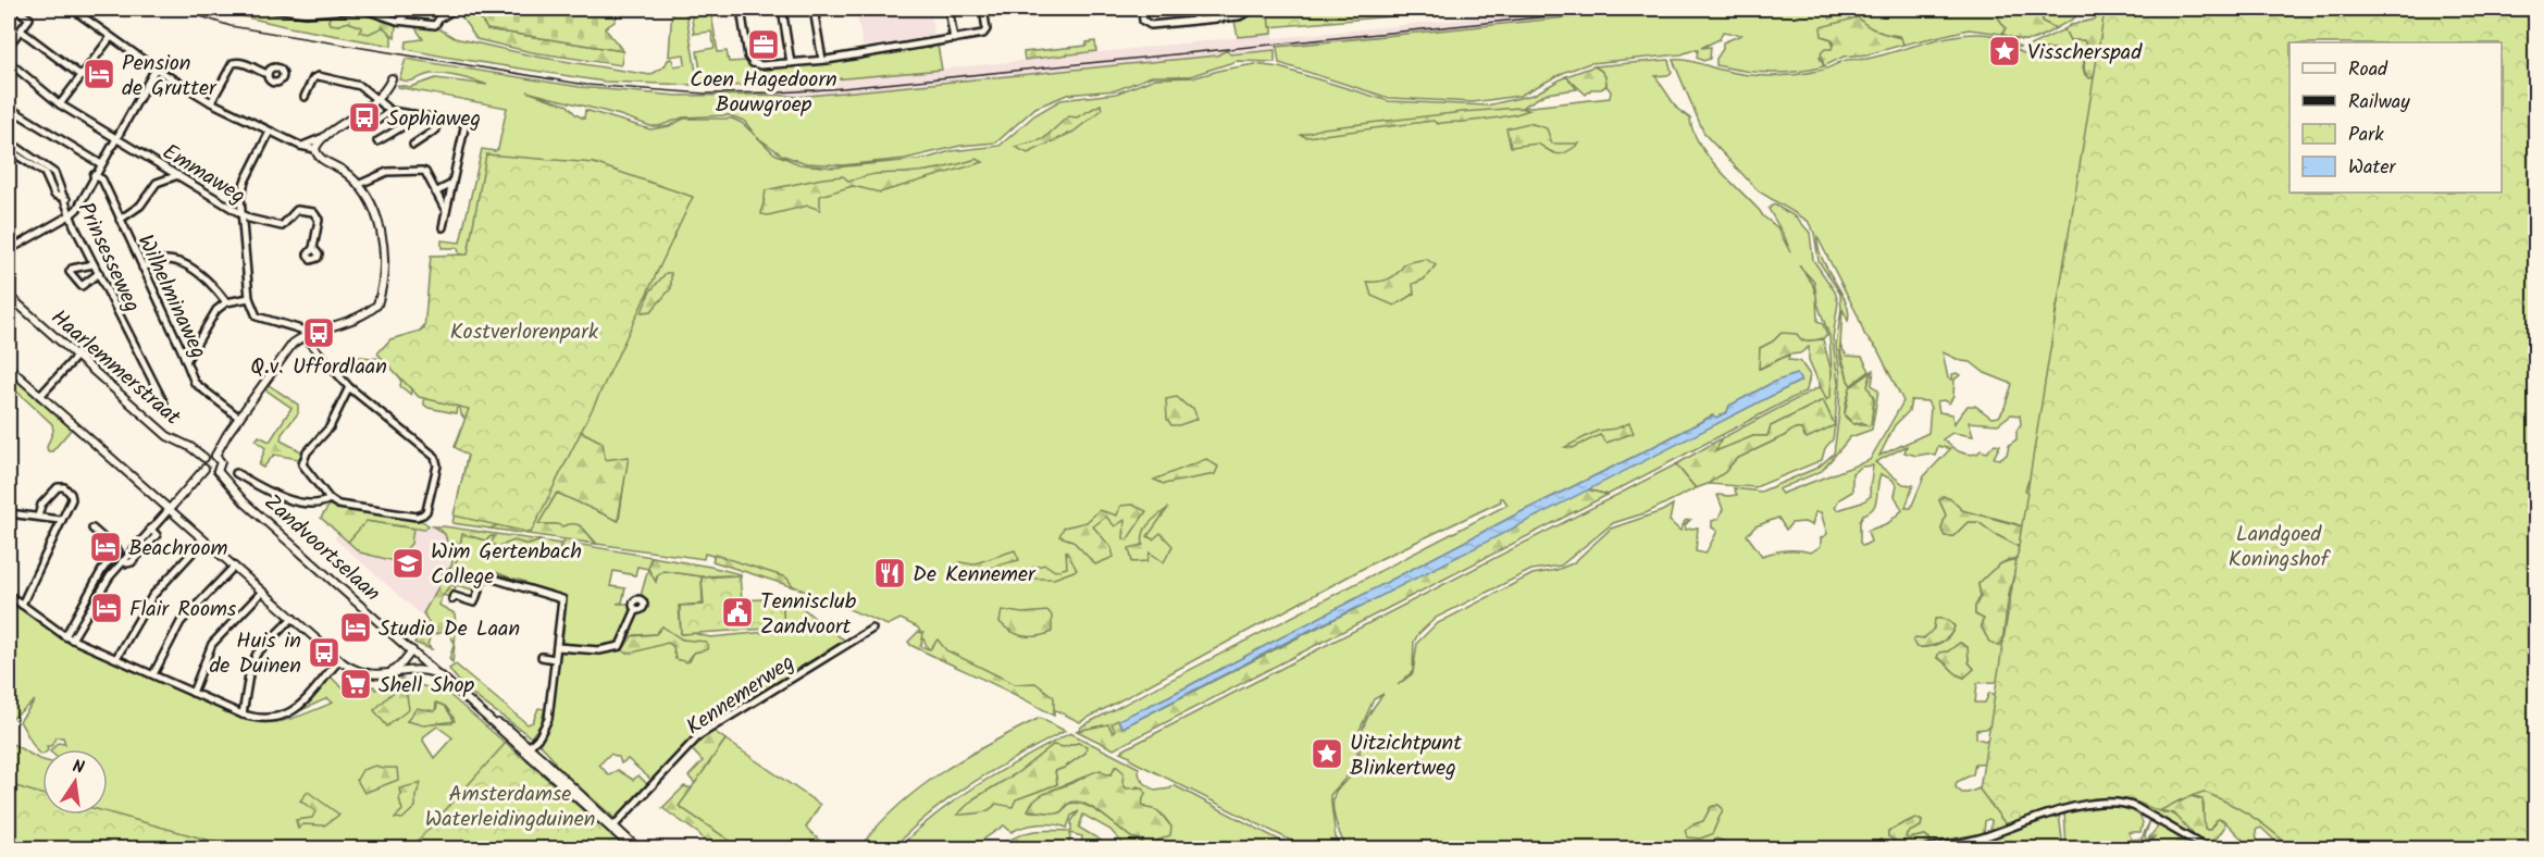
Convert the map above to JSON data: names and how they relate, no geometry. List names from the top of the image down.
{
  "streets": {
    "main road": ["Haarlemmerstraat", "Zandvoortselaan"],
    "street": [
      "Emmaweg",
      "Prinsesseweg",
      "Wilhelminaweg",
      "Kennemerweg"
    ]
  },
  "parks": ["Kostverlorenpark", "Landgoed Koningshof", "Amsterdamse Waterleidingduinen"],
  "places": {
    "office": ["Coen Hagedoorn Bouwgroep"],
    "place": ["Visscherspad", "Uitzichtpunt Blinkertweg"],
    "hotel": [
      "Pension de Grutter",
      "Beachroom",
      "Flair Rooms",
      "Studio De Laan"
    ],
    "bus stop": ["Sophiaweg", "Q.v. Uffordlaan", "Huis in de Duinen"],
    "school or university": ["Wim Gertenbach College"],
    "restaurant": ["De Kennemer"],
    "public building": ["Tennisclub Zandvoort"],
    "supermarket": ["Shell Shop"]
  },
  "legend": [
    "Road",
    "Railway",
    "Park",
    "Water"
  ],
  "north": "top"
}
